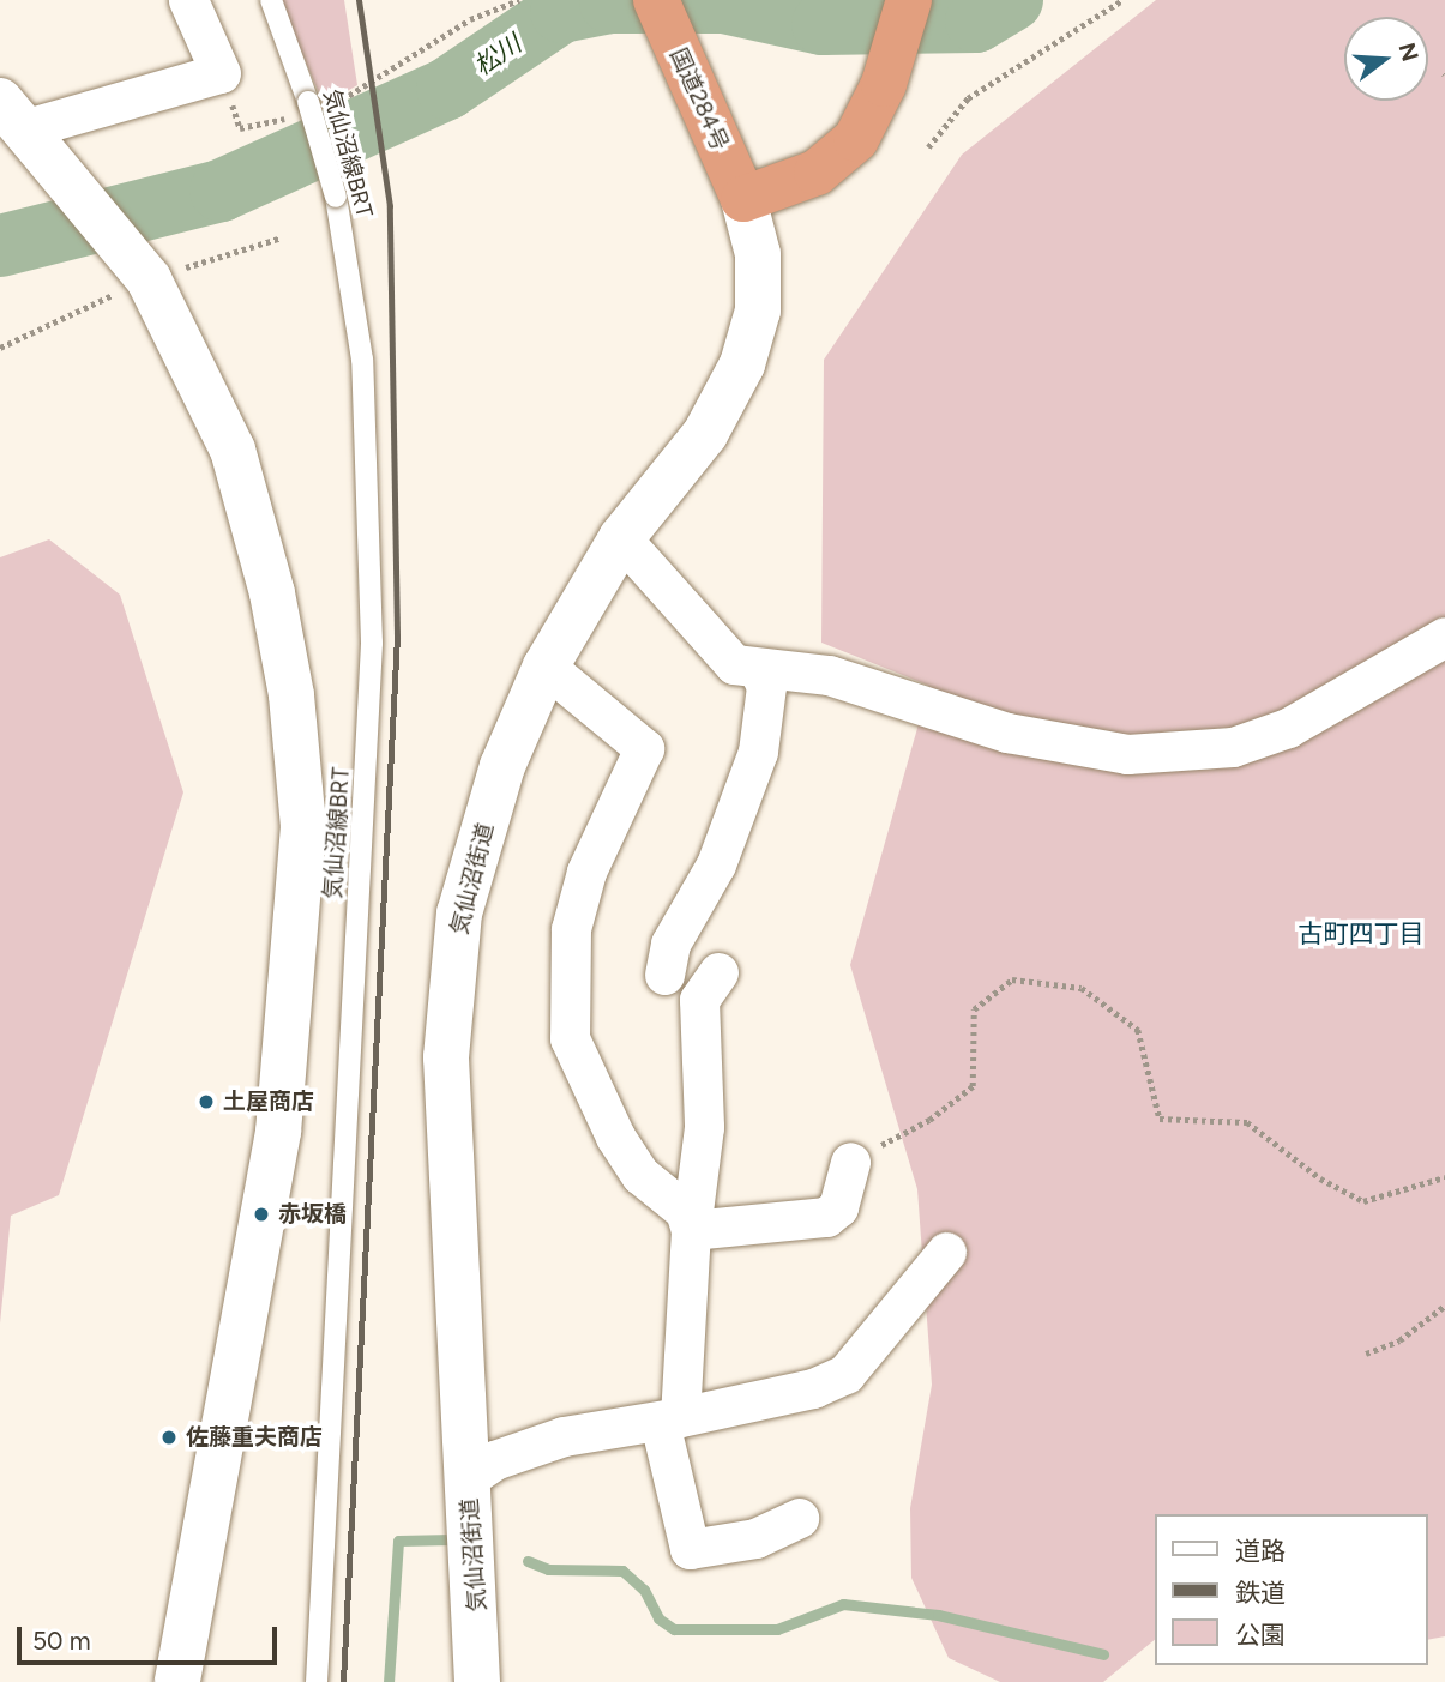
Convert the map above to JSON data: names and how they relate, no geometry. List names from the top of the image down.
{
  "streets": {
    "highway": ["国道284号"],
    "street": ["気仙沼街道"],
    "lane": ["気仙沼線BRT"]
  },
  "crossings": [
    ["国道284号", "気仙沼街道"]
  ],
  "districts": ["古町四丁目"],
  "water": ["松川"],
  "places": ["土屋商店", "赤坂橋", "佐藤重夫商店"],
  "legend": ["道路", "鉄道", "公園"],
  "scale_bar": "50 m",
  "north": "right"
}
